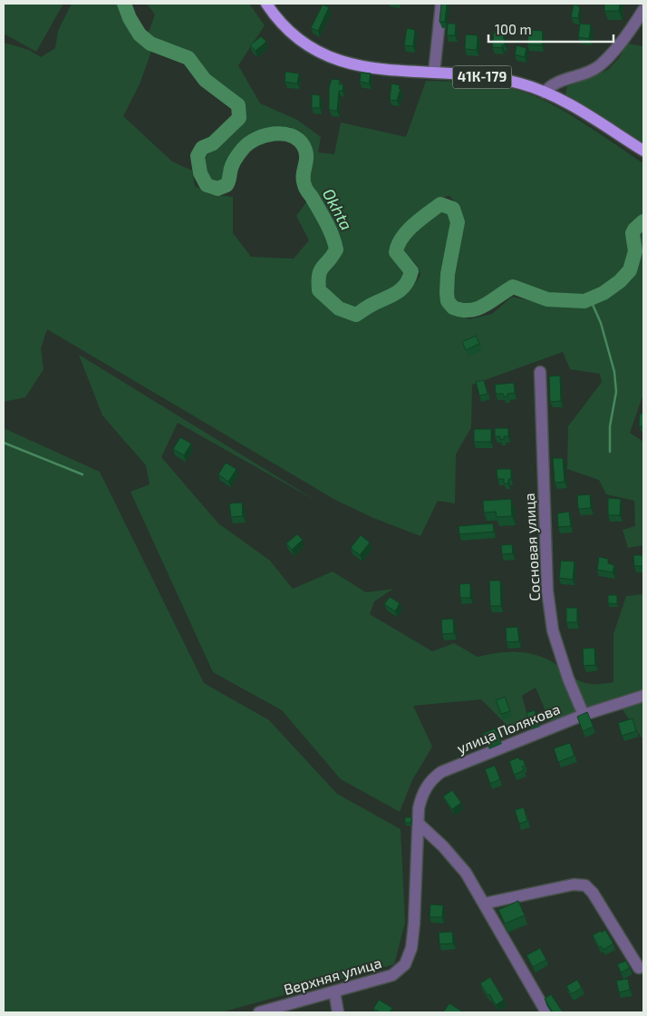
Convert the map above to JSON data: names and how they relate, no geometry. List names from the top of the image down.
{
  "streets": {
    "main road": ["41К-179"],
    "street": ["Сосновая улица", "улица Полякова", "Верхняя улица"]
  },
  "crossings": [
    ["Сосновая улица", "улица Полякова"],
    ["улица Полякова", "Верхняя улица"]
  ],
  "water": ["Okhta"],
  "scale_bar": "100 m"
}
